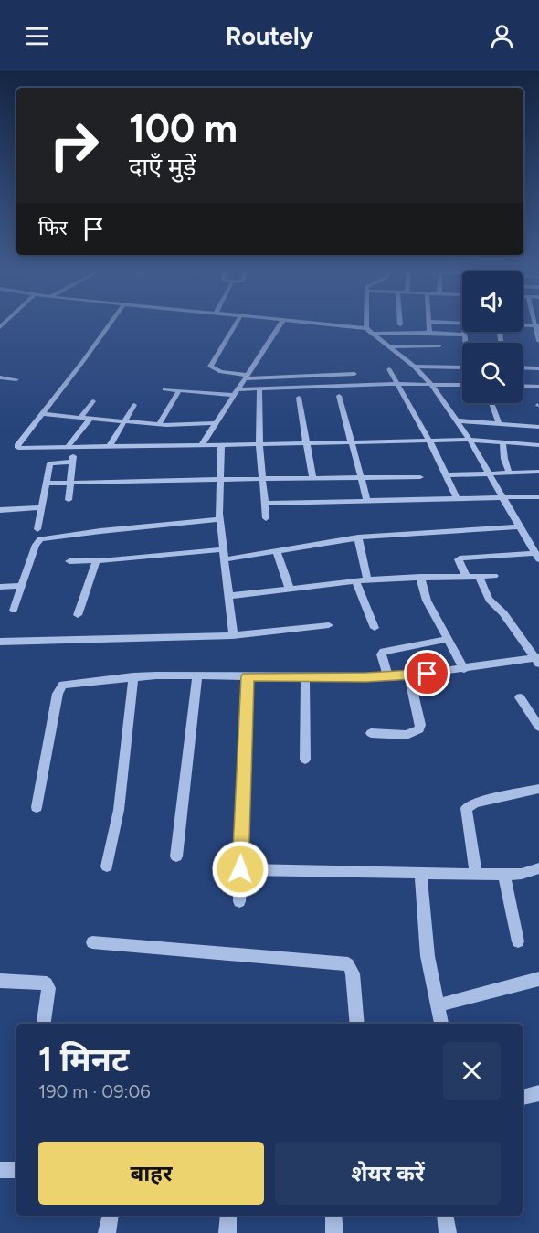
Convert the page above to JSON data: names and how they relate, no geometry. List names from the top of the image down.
{
  "page": {
    "header": "Routely",
    "turn": ["100 m", "दाएँ मुड़ें"],
    "then": "फिर",
    "heading": ["1 मिनट", "190 m · 09:06"],
    "buttons": ["बाहर", "शेयर करें"]
  }
}
